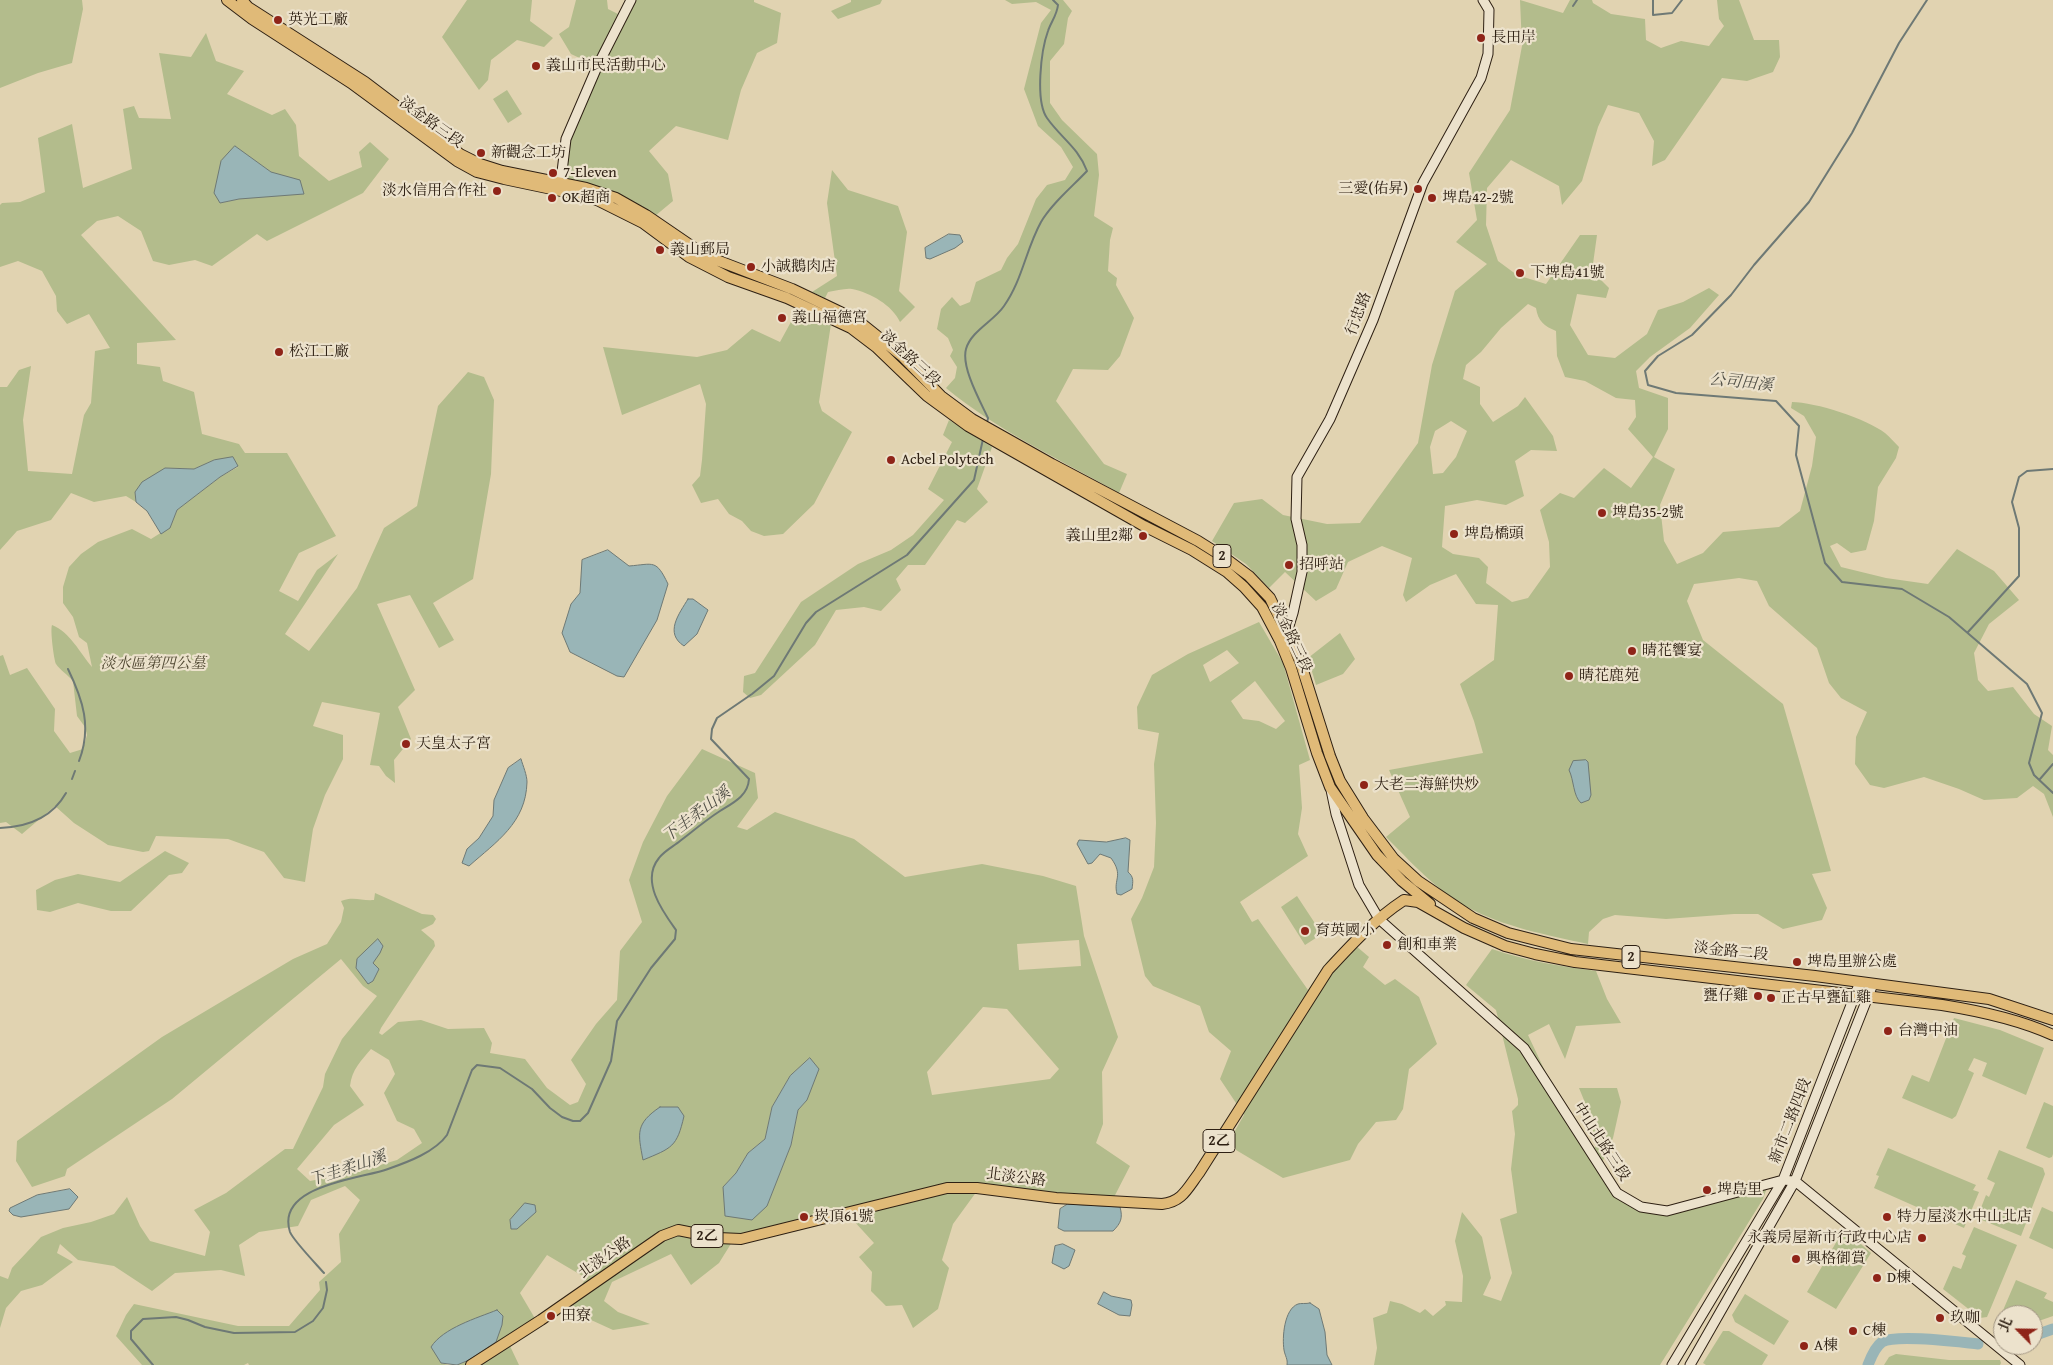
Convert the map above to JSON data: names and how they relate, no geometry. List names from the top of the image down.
{
  "streets": {
    "main road": [
      "淡金路三段",
      "2",
      "淡金路二段",
      "2乙",
      "北淡公路"
    ],
    "street": ["行忠路", "新市二路四段", "中山北路三段"]
  },
  "crossings": [
    ["淡金路三段", "行忠路"],
    ["淡金路三段", "淡金路二段"],
    ["淡金路三段", "中山北路三段"],
    ["淡金路三段", "北淡公路"],
    ["淡金路二段", "新市二路四段"],
    ["淡金路二段", "北淡公路"],
    ["新市二路四段", "中山北路三段"],
    ["中山北路三段", "北淡公路"]
  ],
  "water": ["公司田溪", "下圭柔山溪"],
  "parks": ["淡水區第四公墓"],
  "places": [
    "英光工廠",
    "長田岸",
    "義山市民活動中心",
    "新觀念工坊",
    "7-Eleven",
    "三愛(佑昇)",
    "淡水信用合作社",
    "OK超商",
    "埤島42-2號",
    "義山郵局",
    "小誠鵝肉店",
    "下埤島41號",
    "義山福德宮",
    "松江工廠",
    "Acbel Polytech",
    "埤島35-2號",
    "埤島橋頭",
    "義山里2鄰",
    "招呼站",
    "晴花饗宴",
    "晴花鹿苑",
    "天皇太子宮",
    "大老二海鮮快炒",
    "育英國小",
    "創和車業",
    "埤島里辦公處",
    "甕仔雞",
    "正古早甕缸雞",
    "台灣中油",
    "埤島里",
    "崁頂61號",
    "特力屋淡水中山北店",
    "永義房屋新市行政中心店",
    "興格御賞",
    "D棟",
    "田寮",
    "玖咖",
    "C棟",
    "A棟"
  ],
  "north": "top left"
}
